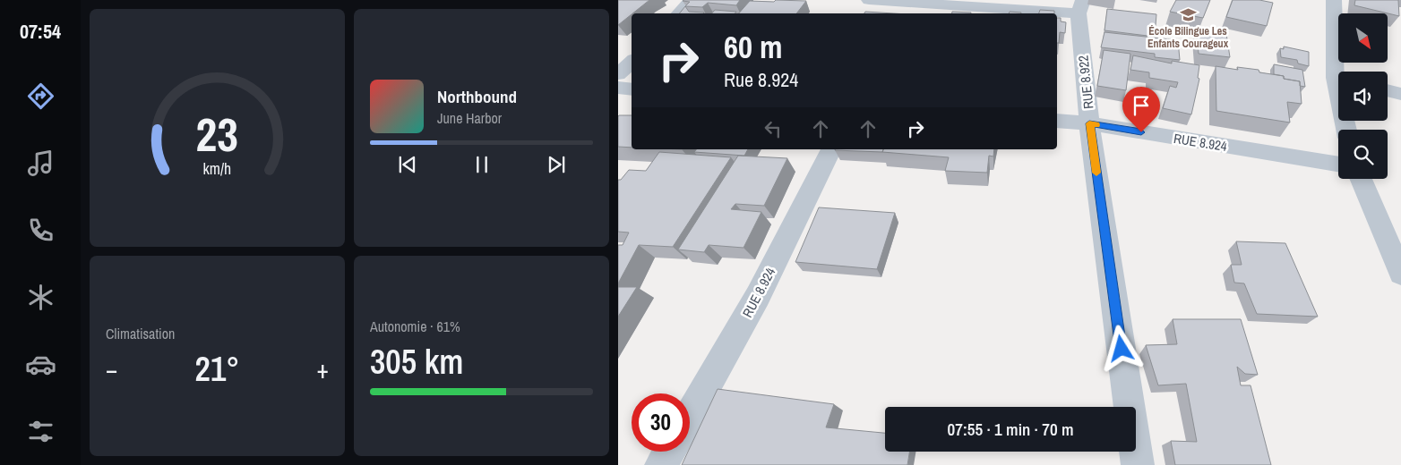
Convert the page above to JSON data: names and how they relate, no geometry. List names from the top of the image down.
{
  "streets": {
    "street": ["RUE 8.922", "RUE 8.924"]
  },
  "crossings": [
    ["RUE 8.922", "RUE 8.924"]
  ],
  "places": {
    "school or university": ["École Bilingue Les Enfants Courageux"]
  },
  "north": "bottom right",
  "page": {
    "tabs": "07:54",
    "turn": ["60 m", "Rue 8.924"],
    "song": ["Northbound", "June Harbor"],
    "tile": [
      "Climatisation",
      ["Autonomie · 61%", "305 km"]
    ],
    "heat": ["−", "21°", "+"],
    "limit": "30",
    "trip": "07:55 · 1 min · 70 m",
    "gauge": ["23", "km/h"]
  }
}
